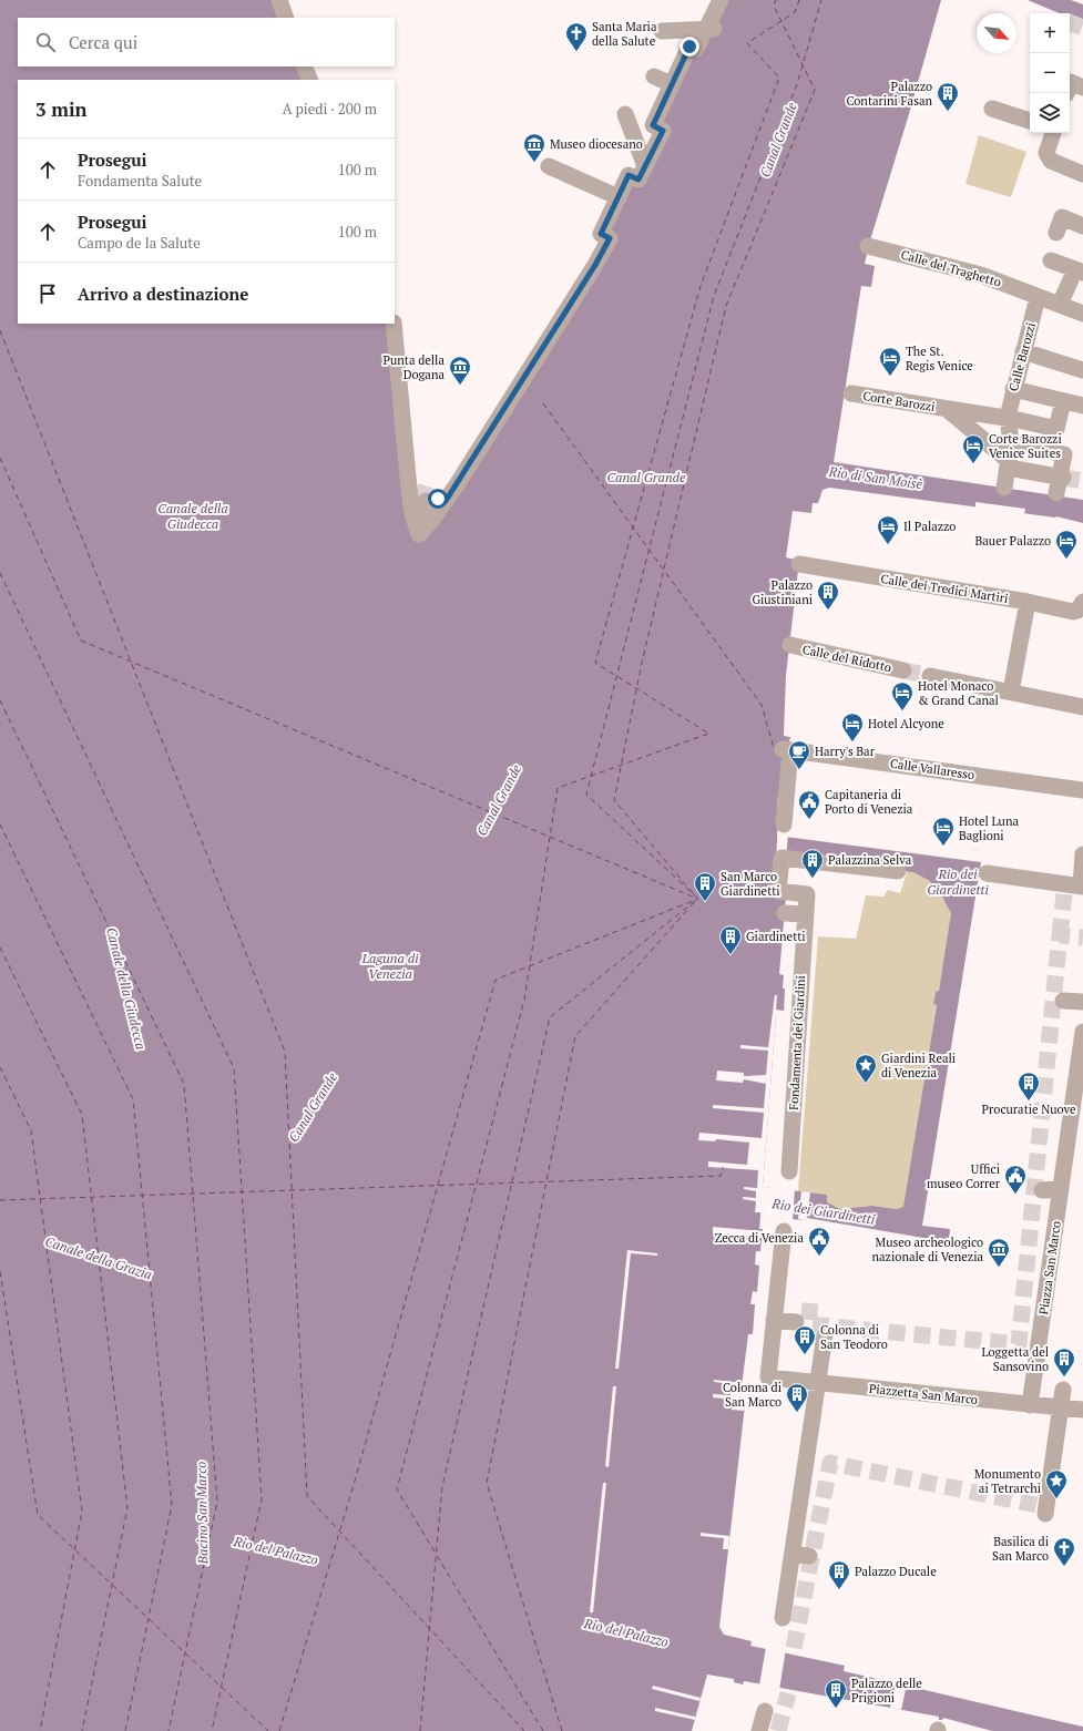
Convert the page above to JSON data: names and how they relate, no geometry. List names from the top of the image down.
{
  "streets": {
    "street": [
      "Calle del Traghetto",
      "Calle Barozzi",
      "Corte Barozzi",
      "Calle dei Tredici Martiri",
      "Calle del Ridotto",
      "Calle Vallaresso",
      "Fondamenta dei Giardini",
      "Piazza San Marco",
      "Piazzetta San Marco"
    ]
  },
  "crossings": [
    ["Calle del Traghetto", "Calle Barozzi"],
    ["Calle Barozzi", "Corte Barozzi"],
    ["Piazza San Marco", "Piazzetta San Marco"]
  ],
  "water": [
    "Canal Grande",
    "Rio di San Moisè",
    "Canale della Giudecca",
    "Rio dei Giardinetti",
    "Laguna di Venezia",
    "Canale della Grazia",
    "Bacino San Marco",
    "Rio del Palazzo"
  ],
  "places": {
    "church": ["Santa Maria della Salute", "Basilica di San Marco"],
    "building": [
      "Palazzo Contarini Fasan",
      "Palazzo Giustiniani",
      "Palazzina Selva",
      "San Marco Giardinetti",
      "Giardinetti",
      "Procuratie Nuove",
      "Colonna di San Teodoro",
      "Loggetta del Sansovino",
      "Colonna di San Marco",
      "Palazzo Ducale",
      "Palazzo delle Prigioni"
    ],
    "museum": ["Museo diocesano", "Punta della Dogana", "Museo archeologico nazionale di Venezia"],
    "hotel": [
      "The St. Regis Venice",
      "Corte Barozzi Venice Suites",
      "Il Palazzo",
      "Bauer Palazzo",
      "Hotel Monaco & Grand Canal",
      "Hotel Alcyone",
      "Hotel Luna Baglioni"
    ],
    "cafe": ["Harry's Bar"],
    "public building": ["Capitaneria di Porto di Venezia", "Uffici museo Correr", "Zecca di Venezia"],
    "place": ["Giardini Reali di Venezia", "Monumento ai Tetrarchi"]
  },
  "north": "bottom right",
  "page": {
    "map_buttons": ["+", "−"],
    "search": "Cerca qui",
    "heading": ["3 min", "A piedi · 200 m"],
    "list": [
      ["Prosegui", "Fondamenta Salute", "100 m"],
      ["Prosegui", "Campo de la Salute", "100 m"],
      "Arrivo a destinazione"
    ]
  }
}
